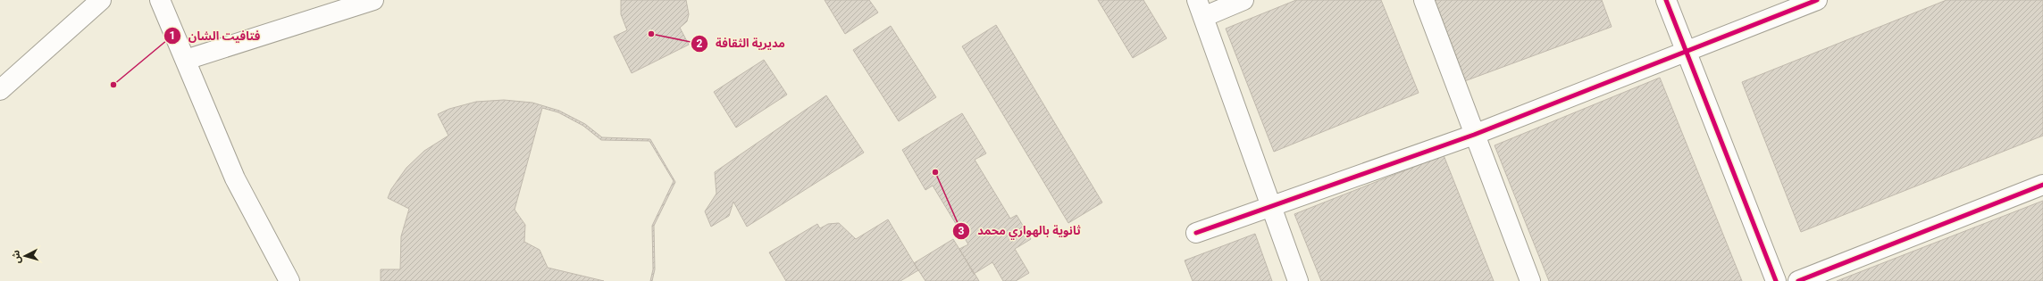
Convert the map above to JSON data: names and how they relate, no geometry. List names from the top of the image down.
{
  "places": ["مديرية الثقافة", "فتافيت الشان", "ثانوية بالهواري محمد"],
  "north": "left"
}
